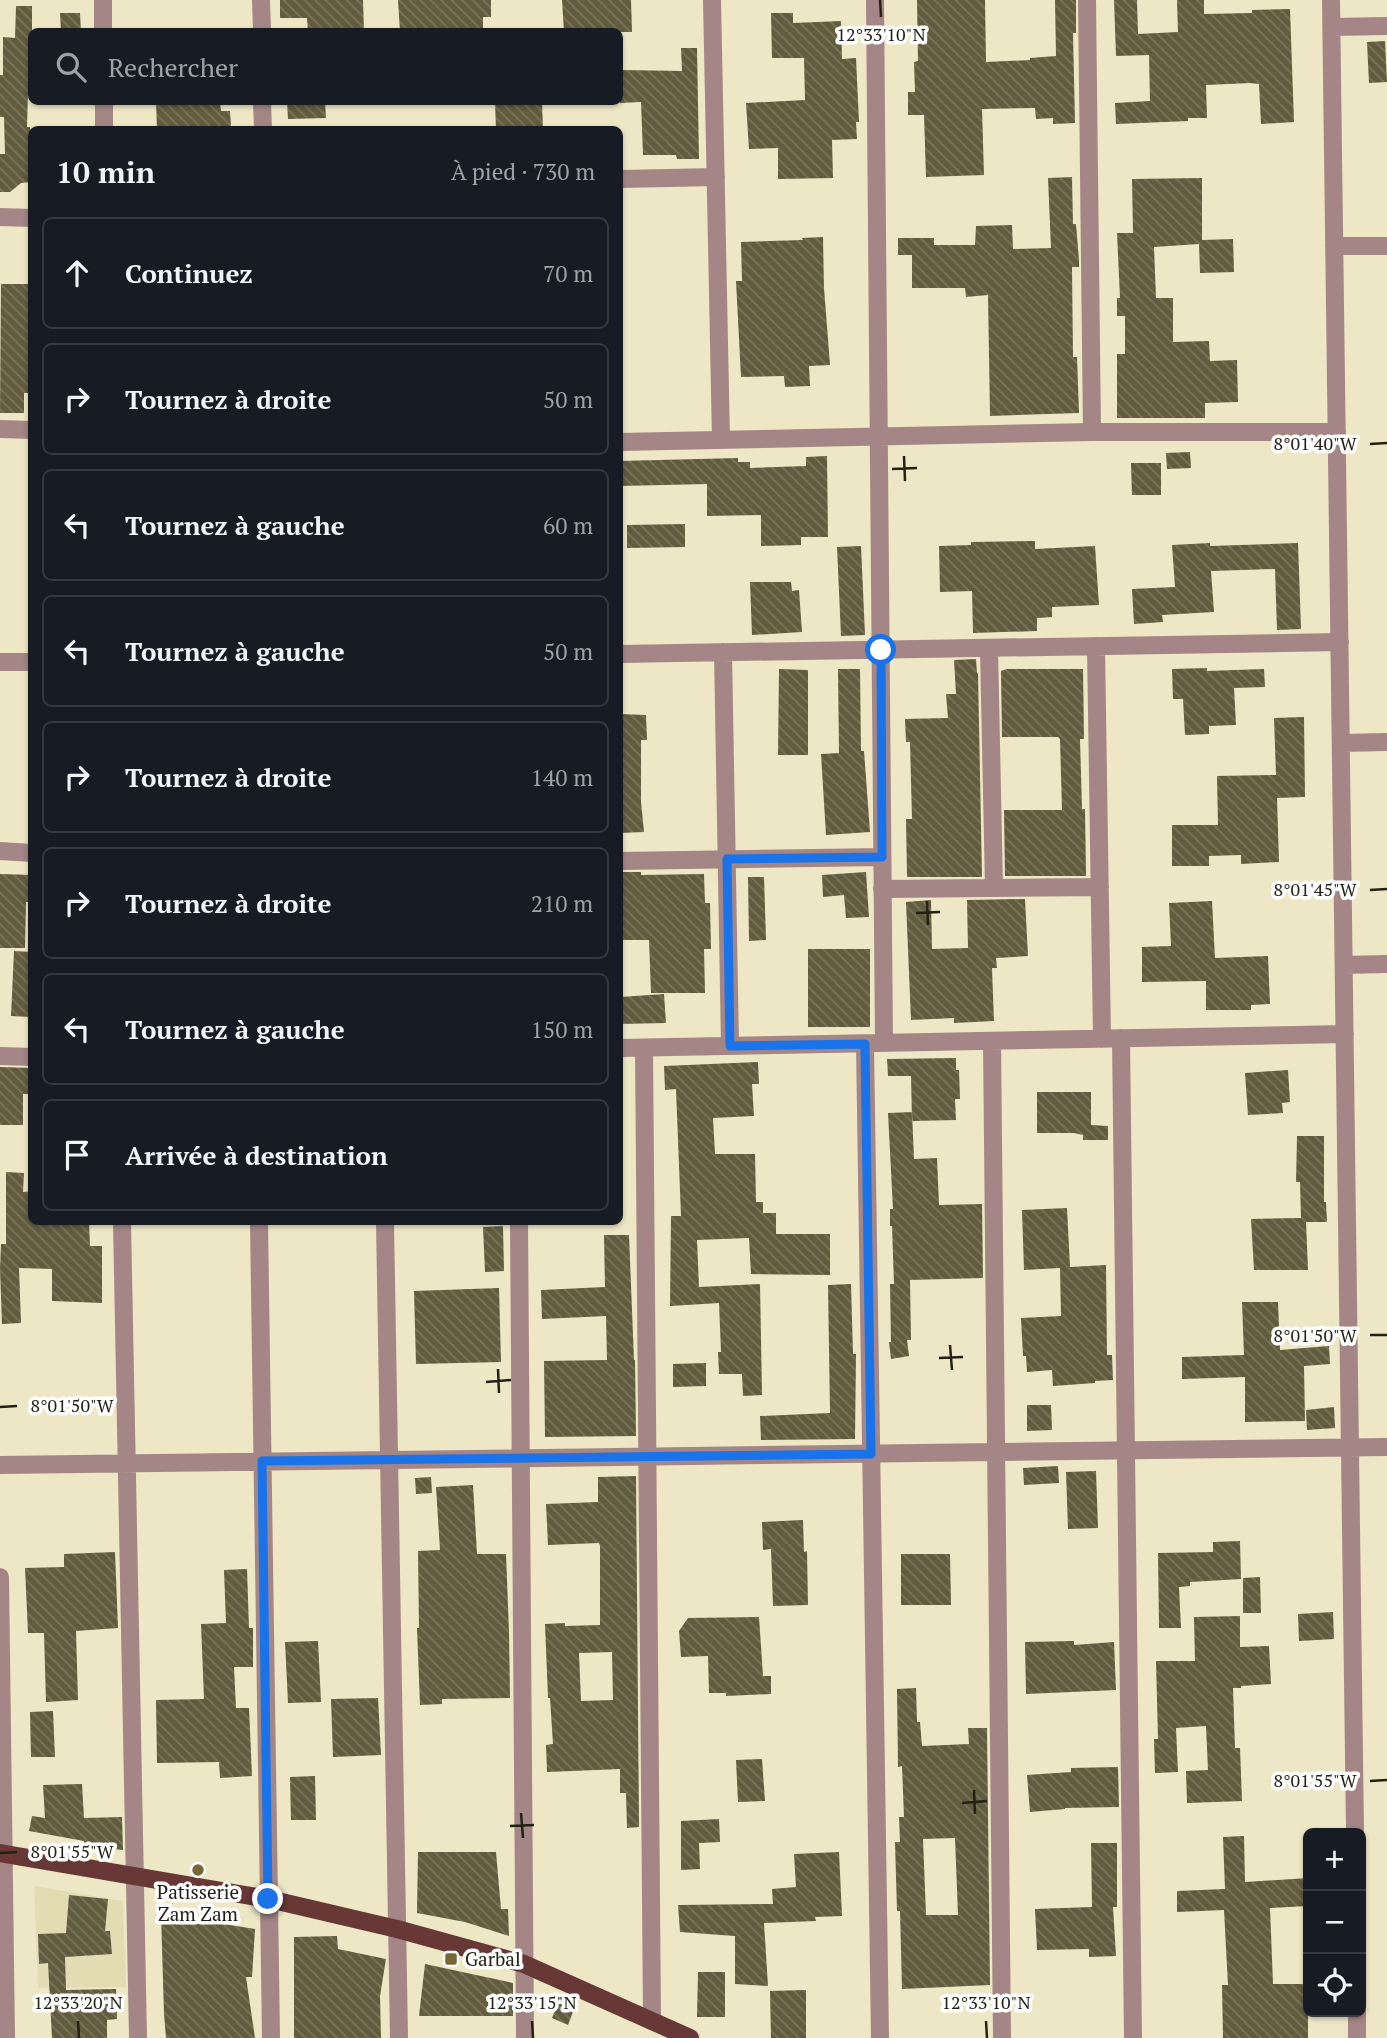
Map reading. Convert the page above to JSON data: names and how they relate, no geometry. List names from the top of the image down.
{
  "places": {
    "other": ["Patisserie Zam Zam"],
    "transit": ["Garbal"]
  },
  "page": {
    "search": "Rechercher",
    "heading": ["10 min", "À pied · 730 m"],
    "list": [
      ["Continuez", "70 m"],
      ["Tournez à droite", "50 m"],
      ["Tournez à gauche", "60 m"],
      ["Tournez à gauche", "50 m"],
      ["Tournez à droite", "140 m"],
      ["Tournez à droite", "210 m"],
      ["Tournez à gauche", "150 m"],
      "Arrivée à destination"
    ],
    "map_buttons": ["+", "−"]
  },
  "coordinates": [
    "12°33'10\"N",
    "8°01'40\"W",
    "8°01'45\"W",
    "8°01'50\"W",
    "8°01'55\"W",
    "12°33'20\"N",
    "12°33'15\"N"
  ]
}
